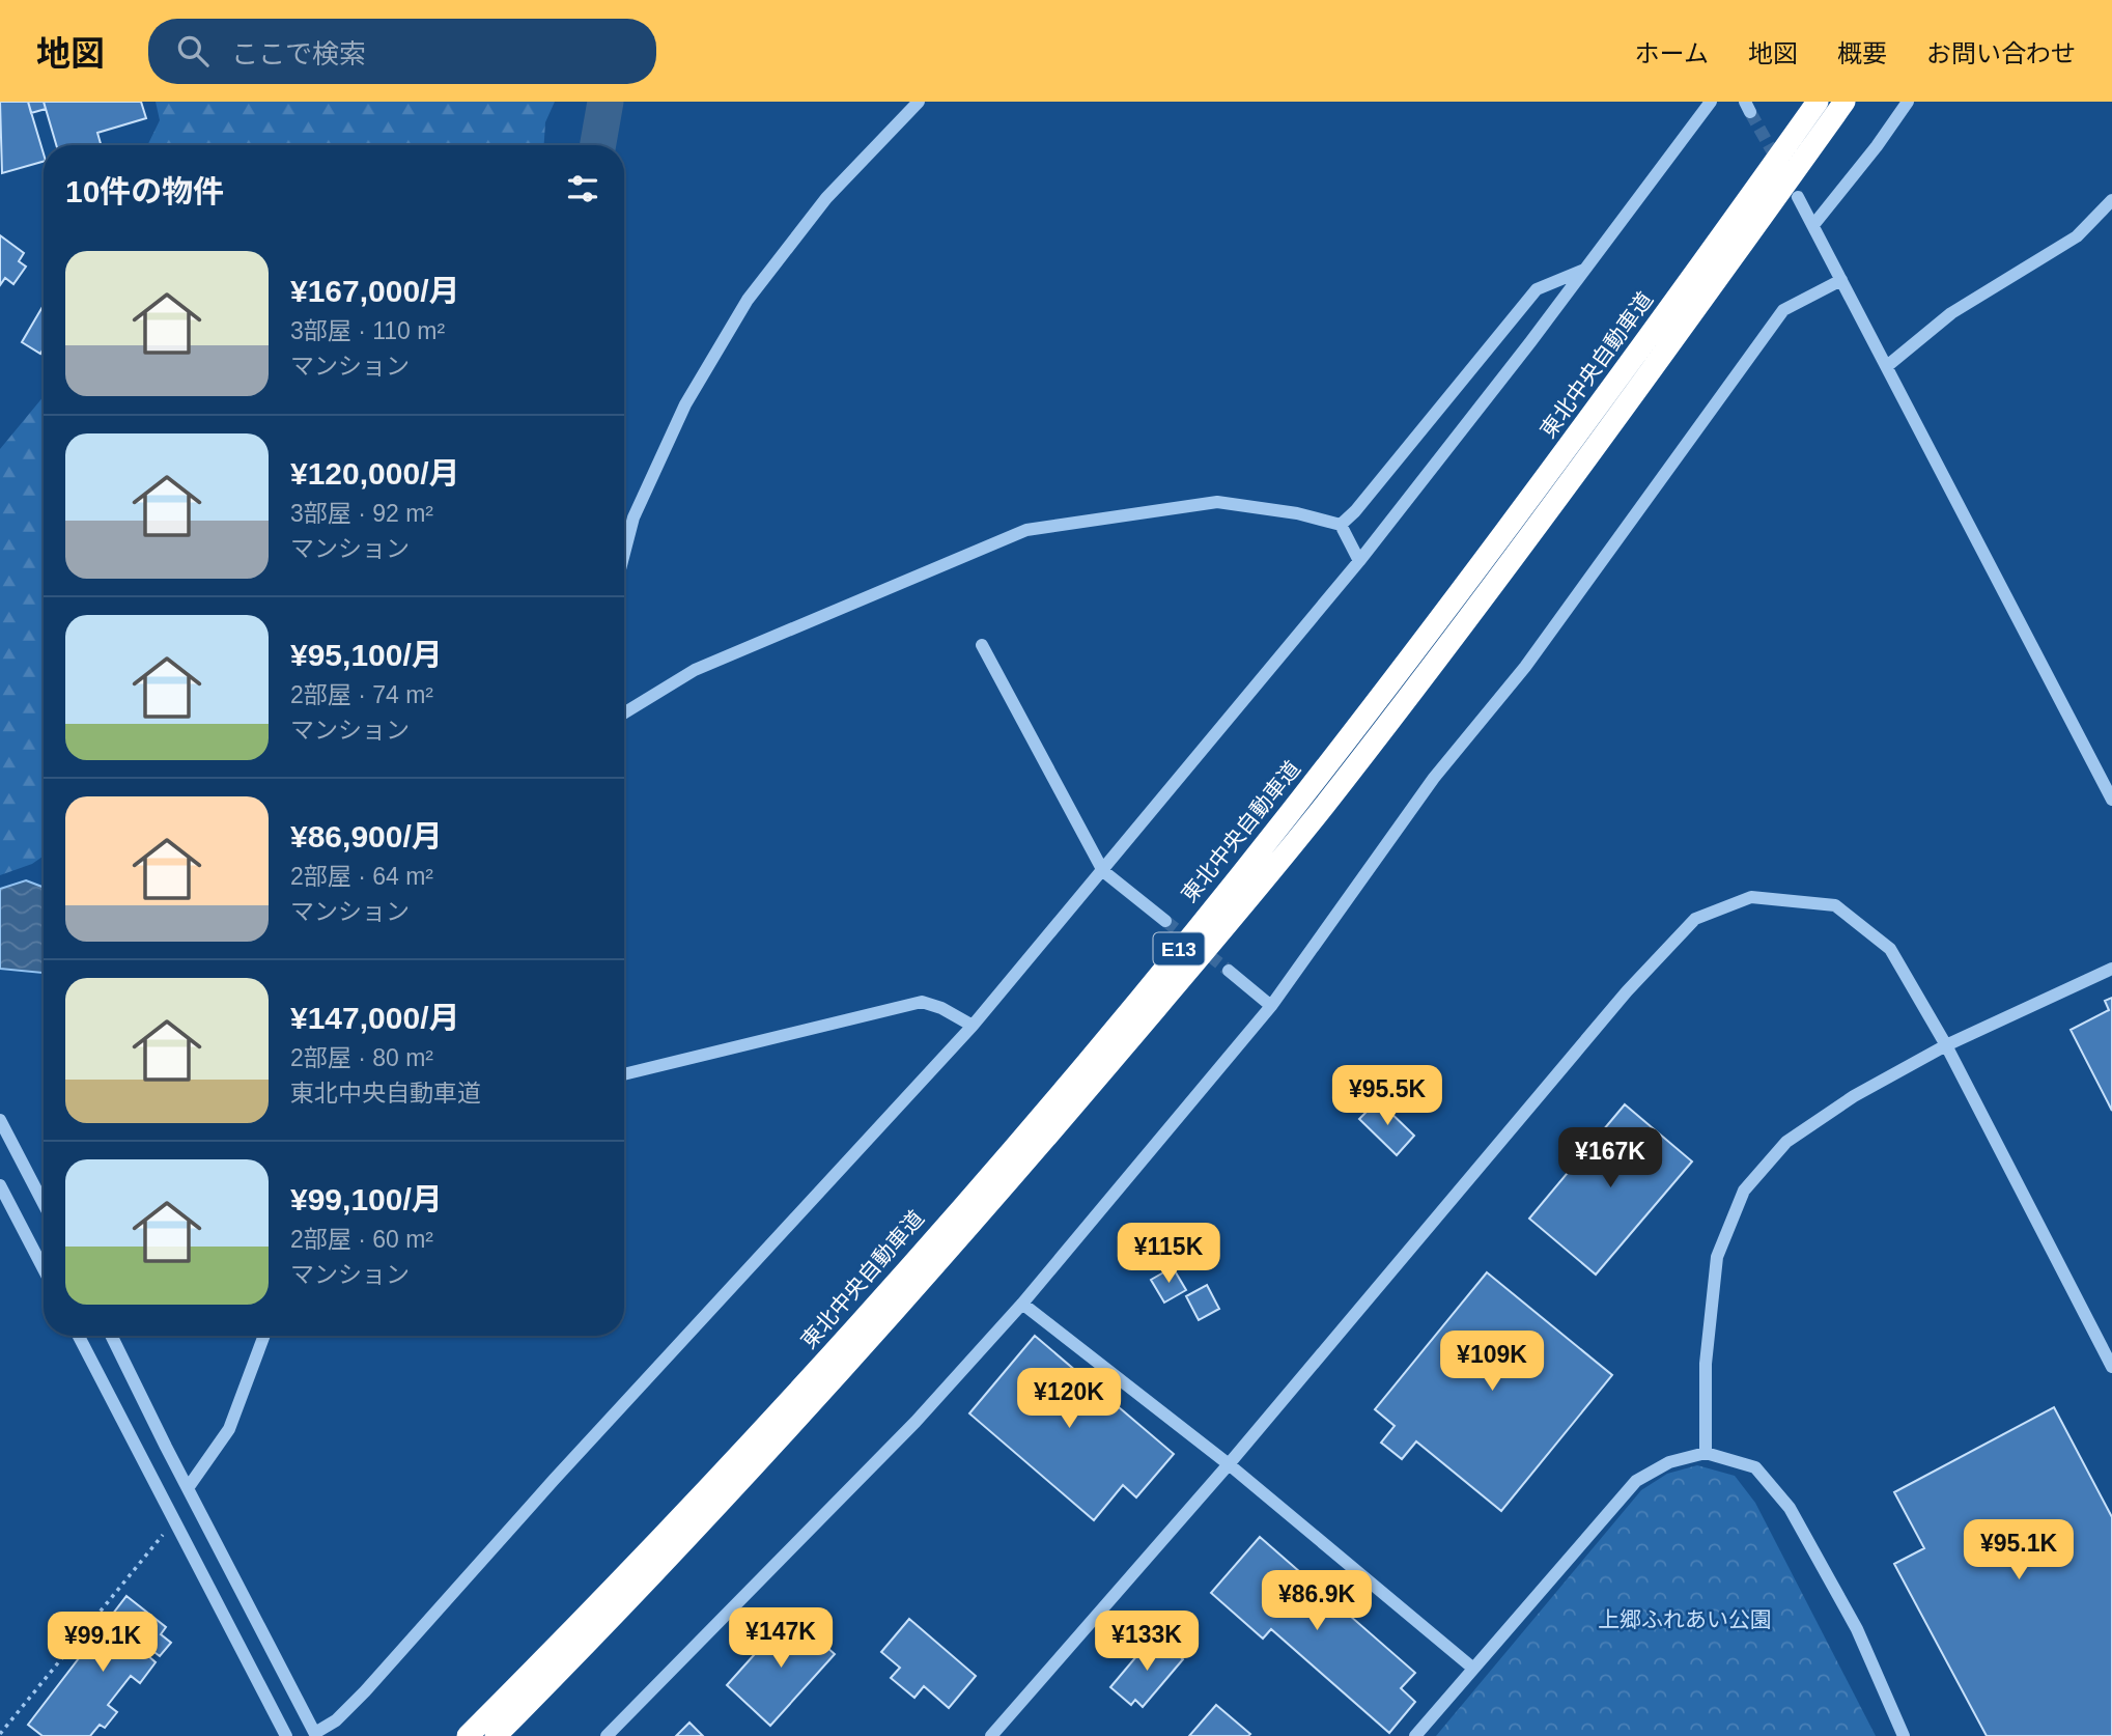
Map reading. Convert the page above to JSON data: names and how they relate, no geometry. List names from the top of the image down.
{
  "streets": {
    "highway": ["東北中央自動車道", "E13"]
  },
  "parks": ["上郷ふれあい公園"],
  "page": {
    "header": "地図",
    "search": "ここで検索",
    "nav": [
      "ホーム",
      "地図",
      "概要",
      "お問い合わせ"
    ],
    "heading": "10件の物件",
    "list": [
      {
        "name": "¥167,000/月",
        "note": "3部屋 · 110 m² · マンション"
      },
      {
        "name": "¥120,000/月",
        "note": "3部屋 · 92 m² · マンション"
      },
      {
        "name": "¥95,100/月",
        "note": "2部屋 · 74 m² · マンション"
      },
      {
        "name": "¥86,900/月",
        "note": "2部屋 · 64 m² · マンション"
      },
      {
        "name": "¥147,000/月",
        "note": "2部屋 · 80 m² · 東北中央自動車道"
      },
      {
        "name": "¥99,100/月",
        "note": "2部屋 · 60 m² · マンション"
      }
    ],
    "price": [
      "¥95.5K",
      "¥167K",
      "¥115K",
      "¥109K",
      "¥120K",
      "¥95.1K",
      "¥86.9K",
      "¥147K",
      "¥133K",
      "¥99.1K"
    ]
  }
}
